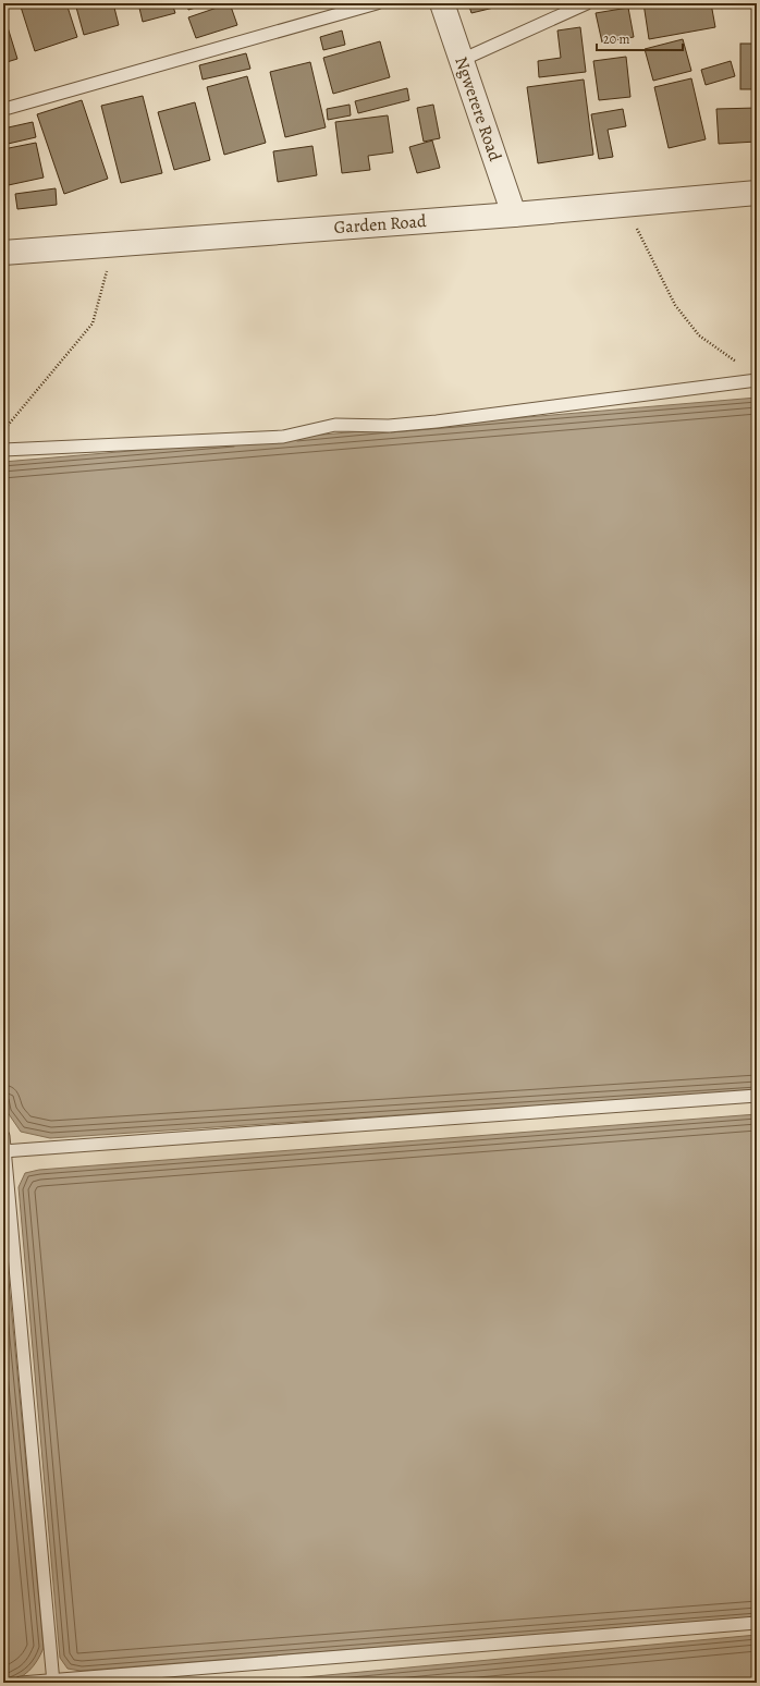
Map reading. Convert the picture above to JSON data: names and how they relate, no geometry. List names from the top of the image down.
{
  "streets": {
    "street": ["Ngwerere Road", "Garden Road"]
  },
  "crossings": [
    ["Ngwerere Road", "Garden Road"]
  ],
  "scale_bar": "20 m"
}
